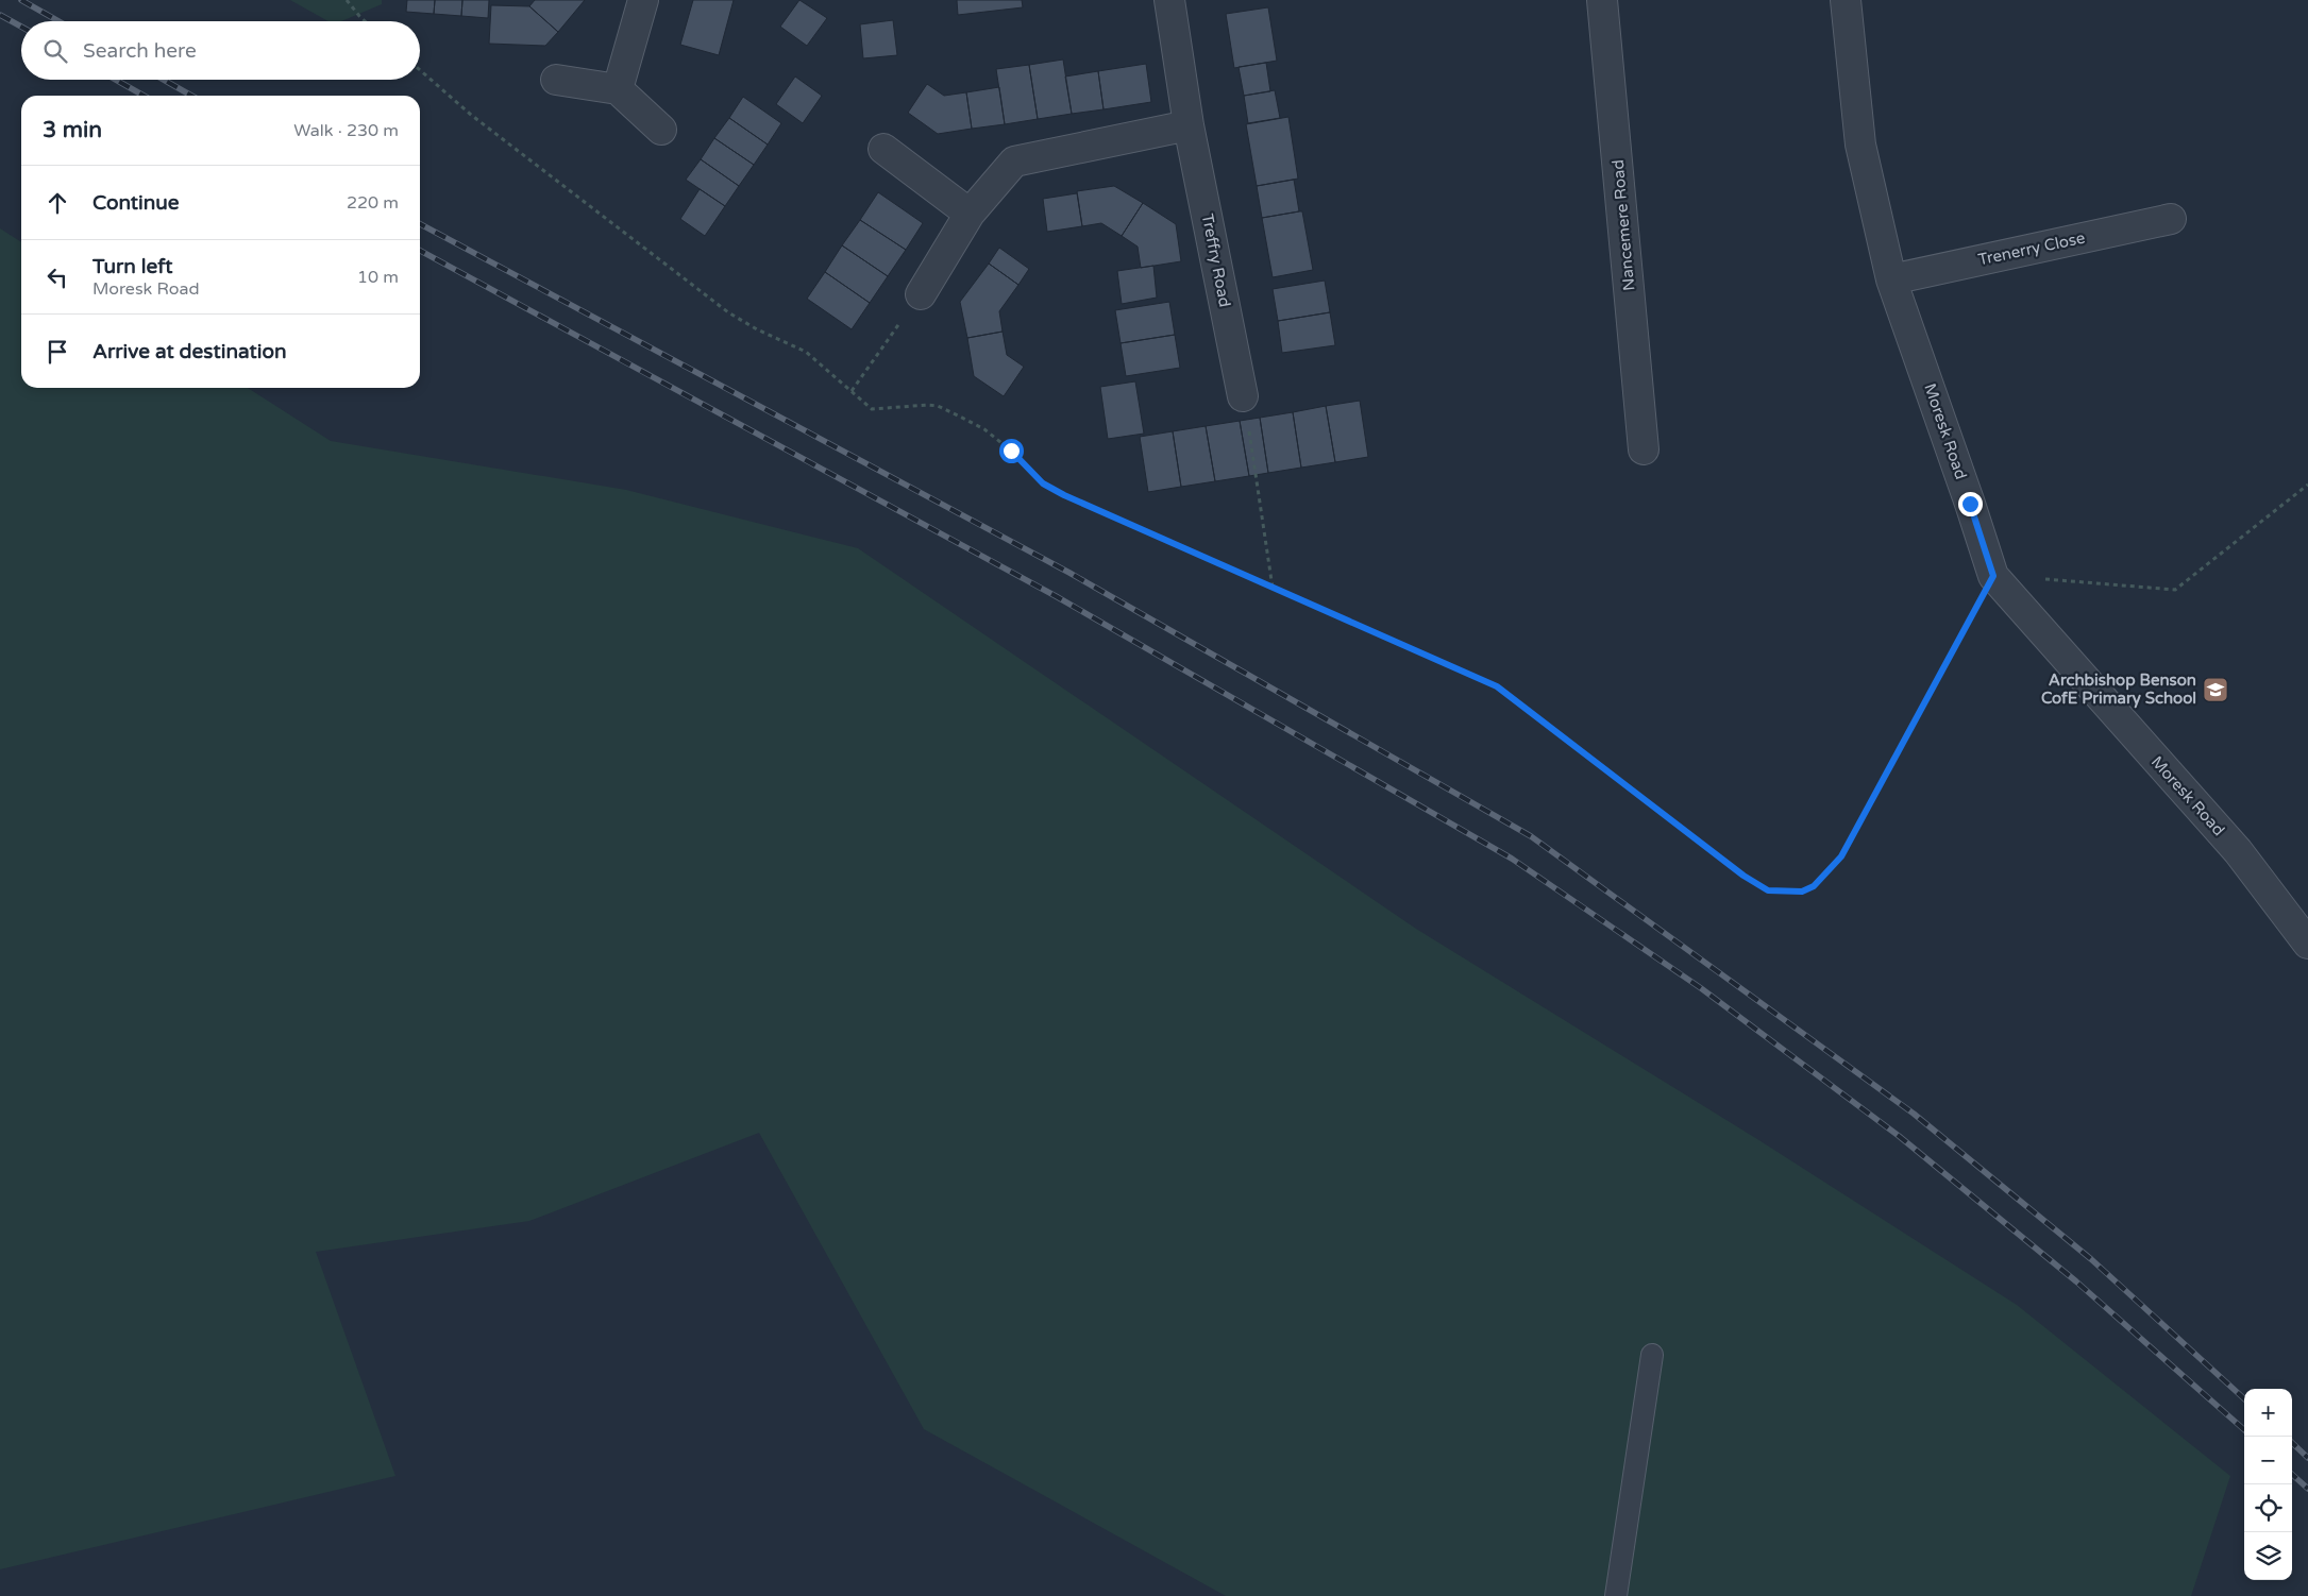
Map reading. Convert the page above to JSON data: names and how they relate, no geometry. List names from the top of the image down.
{
  "streets": {
    "street": [
      "Nancemere Road",
      "Trenerry Close",
      "Treffry Road",
      "Moresk Road"
    ]
  },
  "crossings": [
    ["Trenerry Close", "Moresk Road"]
  ],
  "places": {
    "school or university": ["Archbishop Benson CofE Primary School"]
  },
  "page": {
    "search": "Search here",
    "heading": ["3 min", "Walk · 230 m"],
    "list": [
      ["Continue", "220 m"],
      ["Turn left", "Moresk Road", "10 m"],
      "Arrive at destination"
    ],
    "map_buttons": ["+", "−"]
  }
}
